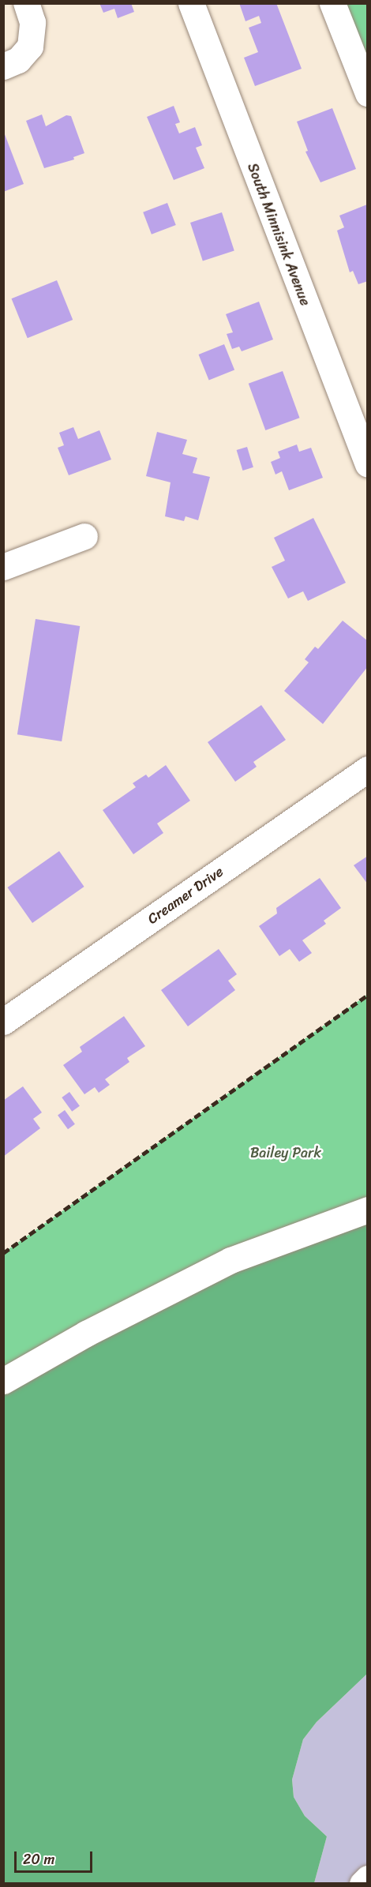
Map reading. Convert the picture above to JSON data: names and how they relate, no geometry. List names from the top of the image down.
{
  "streets": {
    "street": ["South Minnisink Avenue", "Creamer Drive"]
  },
  "parks": ["Bailey Park"],
  "scale_bar": "20 m"
}
